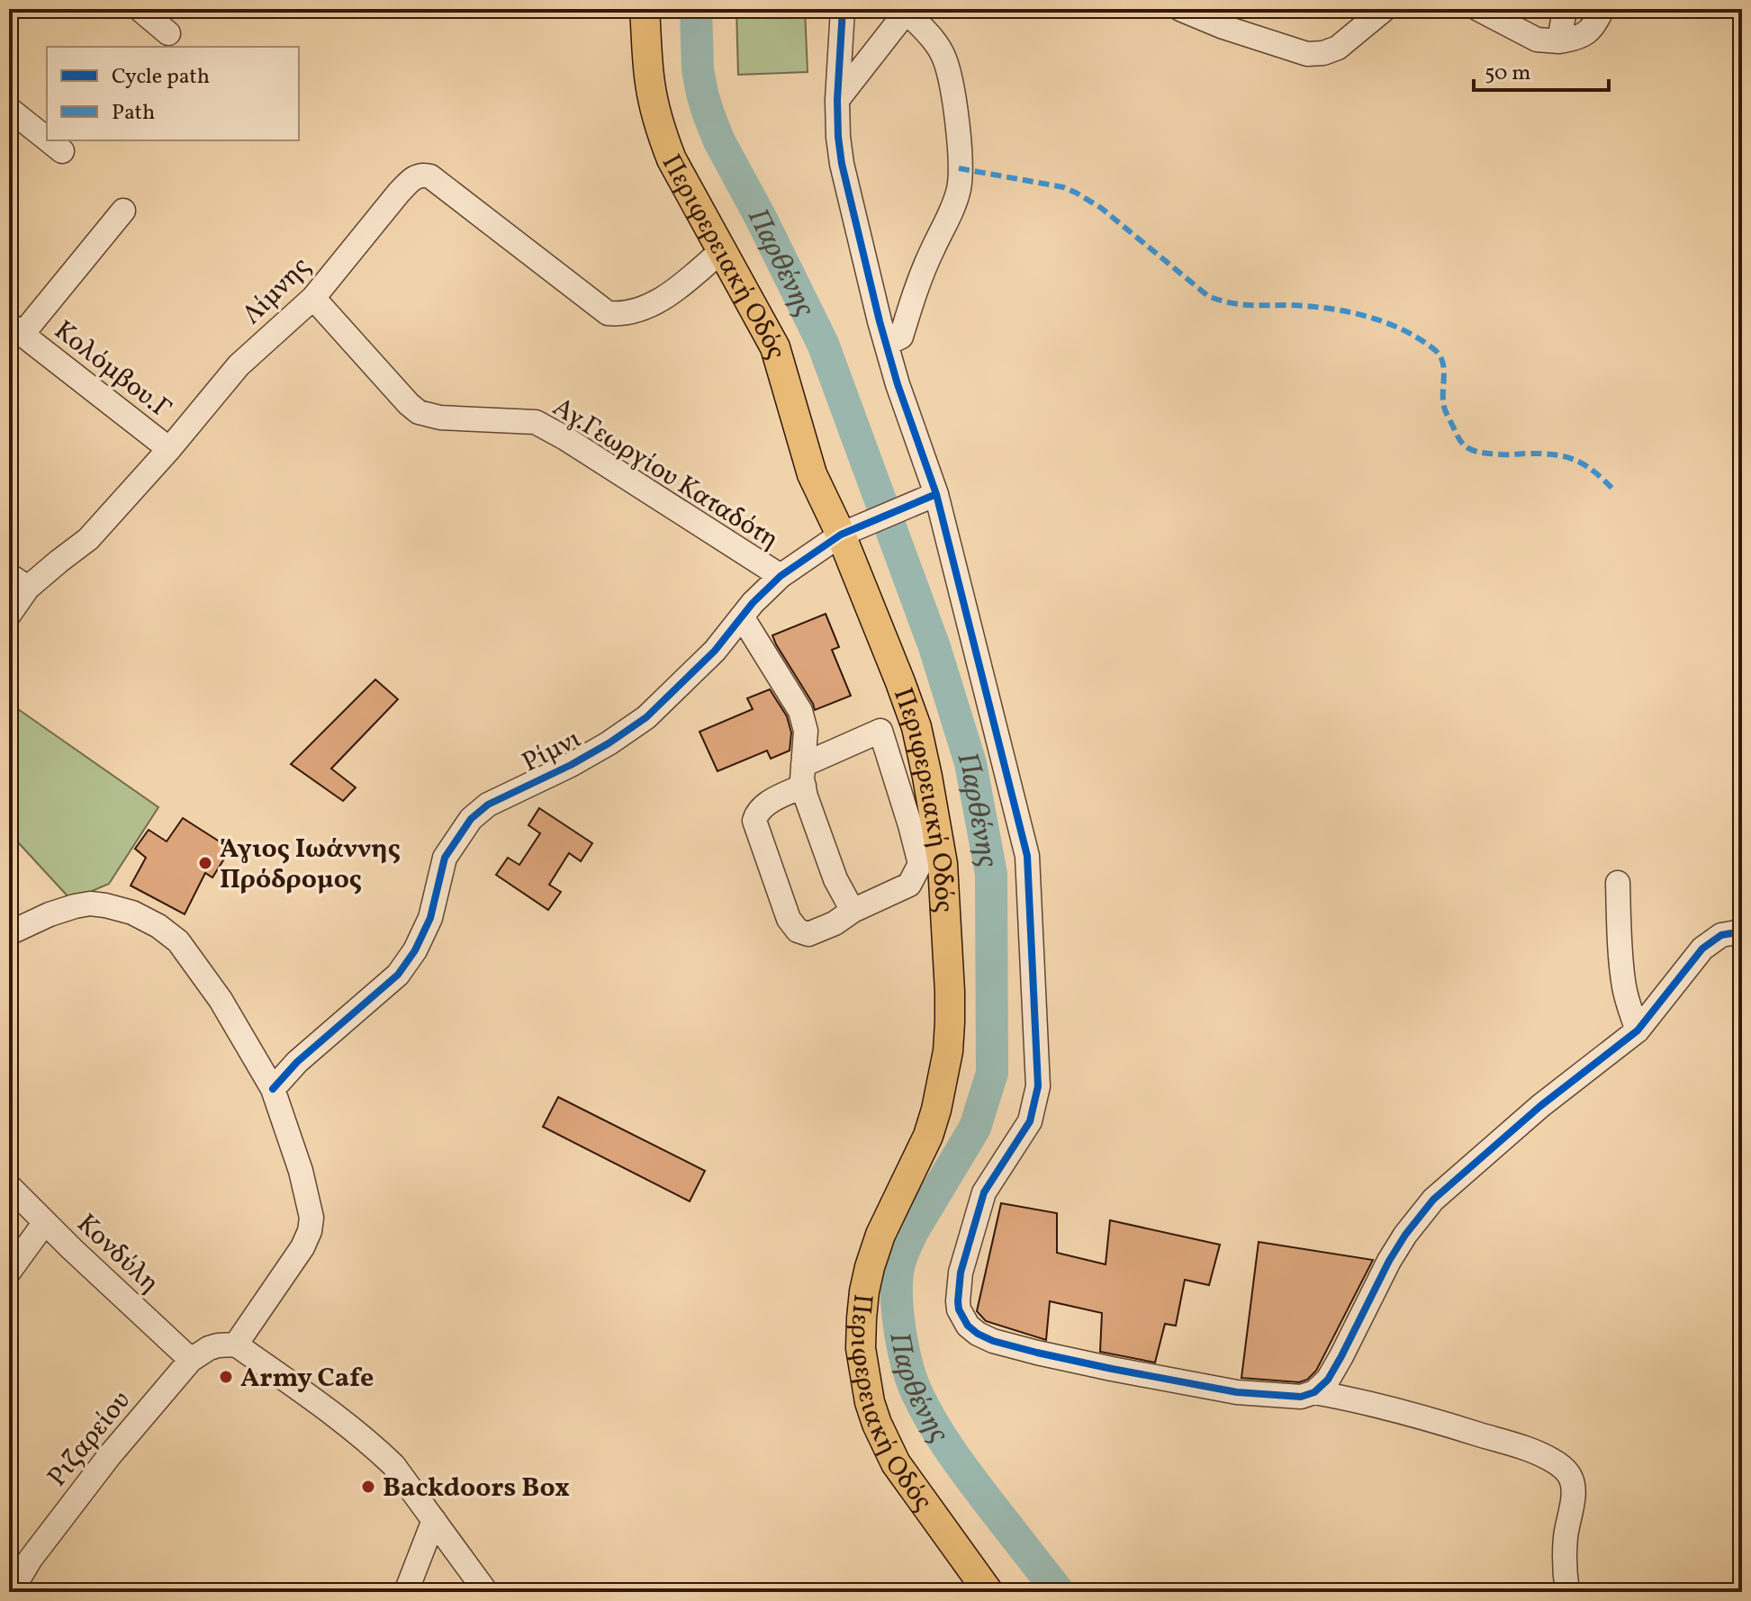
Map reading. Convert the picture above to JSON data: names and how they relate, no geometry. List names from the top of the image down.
{
  "streets": {
    "main road": ["Περιφερειακή Οδός"],
    "street": [
      "Λίμνης",
      "Κολόμβου.Γ",
      "Αγ.Γεωργίου Καταδότη",
      "Ρίμνι",
      "Κονδύλη",
      "Ριζαρείου"
    ]
  },
  "crossings": [
    ["Περιφερειακή Οδός", "Λίμνης"],
    ["Περιφερειακή Οδός", "Ρίμνι"],
    ["Λίμνης", "Κολόμβου.Γ"],
    ["Λίμνης", "Αγ.Γεωργίου Καταδότη"],
    ["Αγ.Γεωργίου Καταδότη", "Ρίμνι"],
    ["Κονδύλη", "Ριζαρείου"]
  ],
  "water": ["Παρθένης"],
  "places": ["Άγιος Ιωάννης Πρόδρομος", "Army Cafe", "Backdoors Box"],
  "legend": ["Cycle path", "Path"],
  "scale_bar": "50 m"
}
